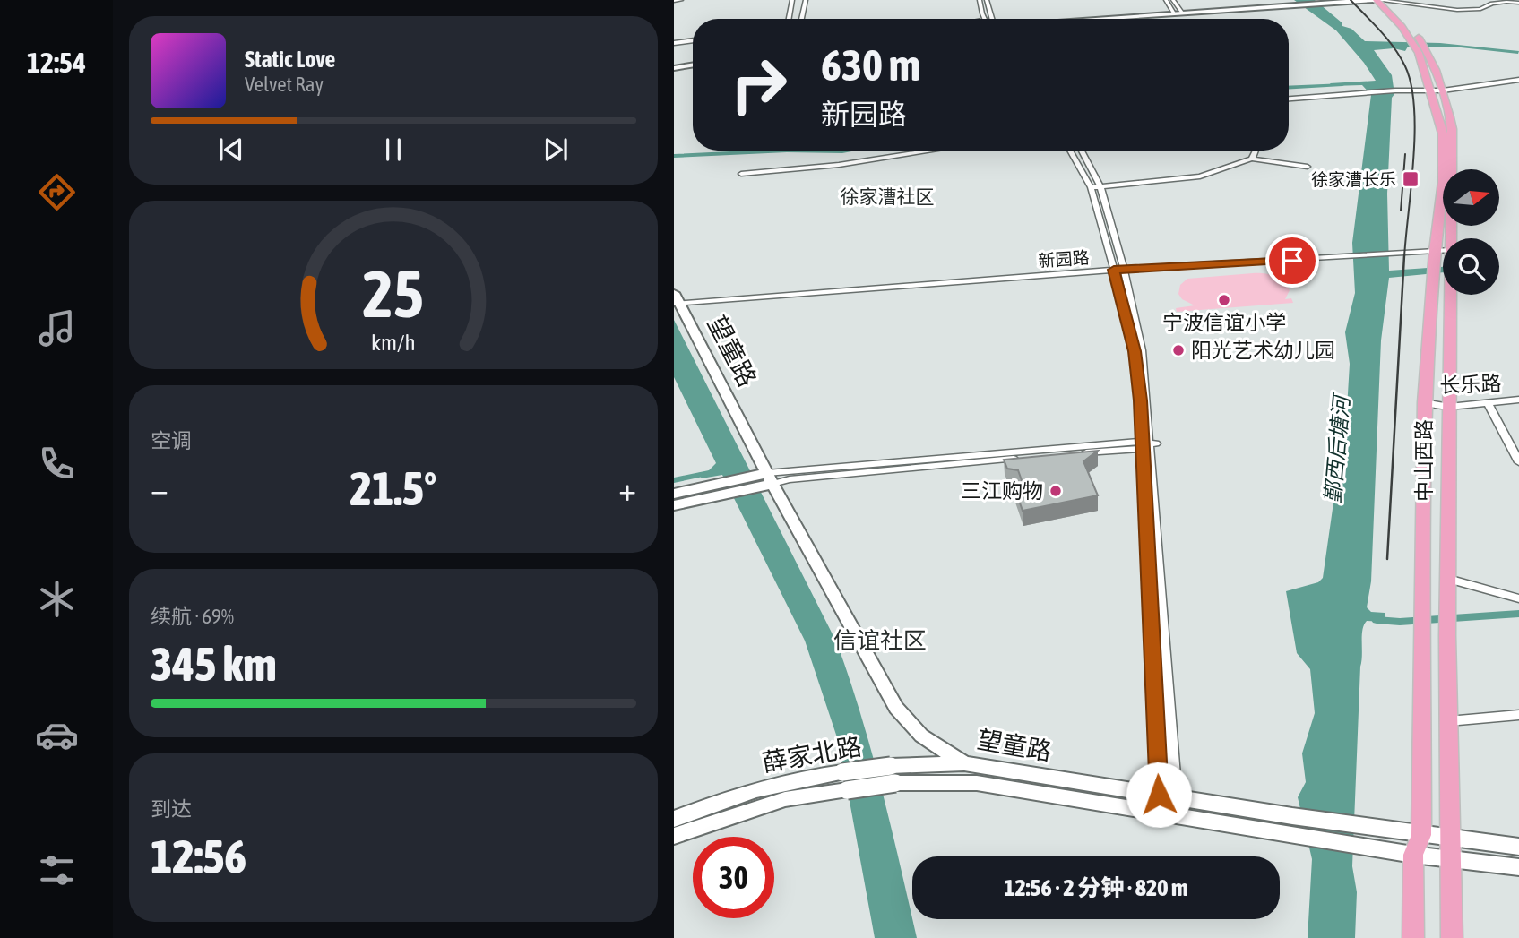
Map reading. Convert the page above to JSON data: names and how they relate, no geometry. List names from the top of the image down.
{
  "streets": {
    "main road": ["望童路", "中山西路", "薛家北路"],
    "street": ["新园路", "长乐路"]
  },
  "crossings": [
    ["新园路", "望童路"],
    ["新园路", "中山西路"],
    ["望童路", "中山西路"],
    ["望童路", "薛家北路"],
    ["长乐路", "中山西路"]
  ],
  "districts": ["徐家漕社区", "信谊社区"],
  "water": ["鄞西后塘河"],
  "places": {
    "transit": ["徐家漕长乐"],
    "other": ["宁波信谊小学", "阳光艺术幼儿园", "三江购物"]
  },
  "north": "right",
  "page": {
    "tabs": "12:54",
    "turn": ["630 m", "新园路"],
    "song": ["Static Love", "Velvet Ray"],
    "tile": [
      "空调",
      ["续航 · 69%", "345 km"],
      ["到达", "12:56"]
    ],
    "heat": ["−", "21.5°", "+"],
    "limit": "30",
    "trip": "12:56 · 2 分钟 · 820 m",
    "gauge": ["25", "km/h"]
  }
}
